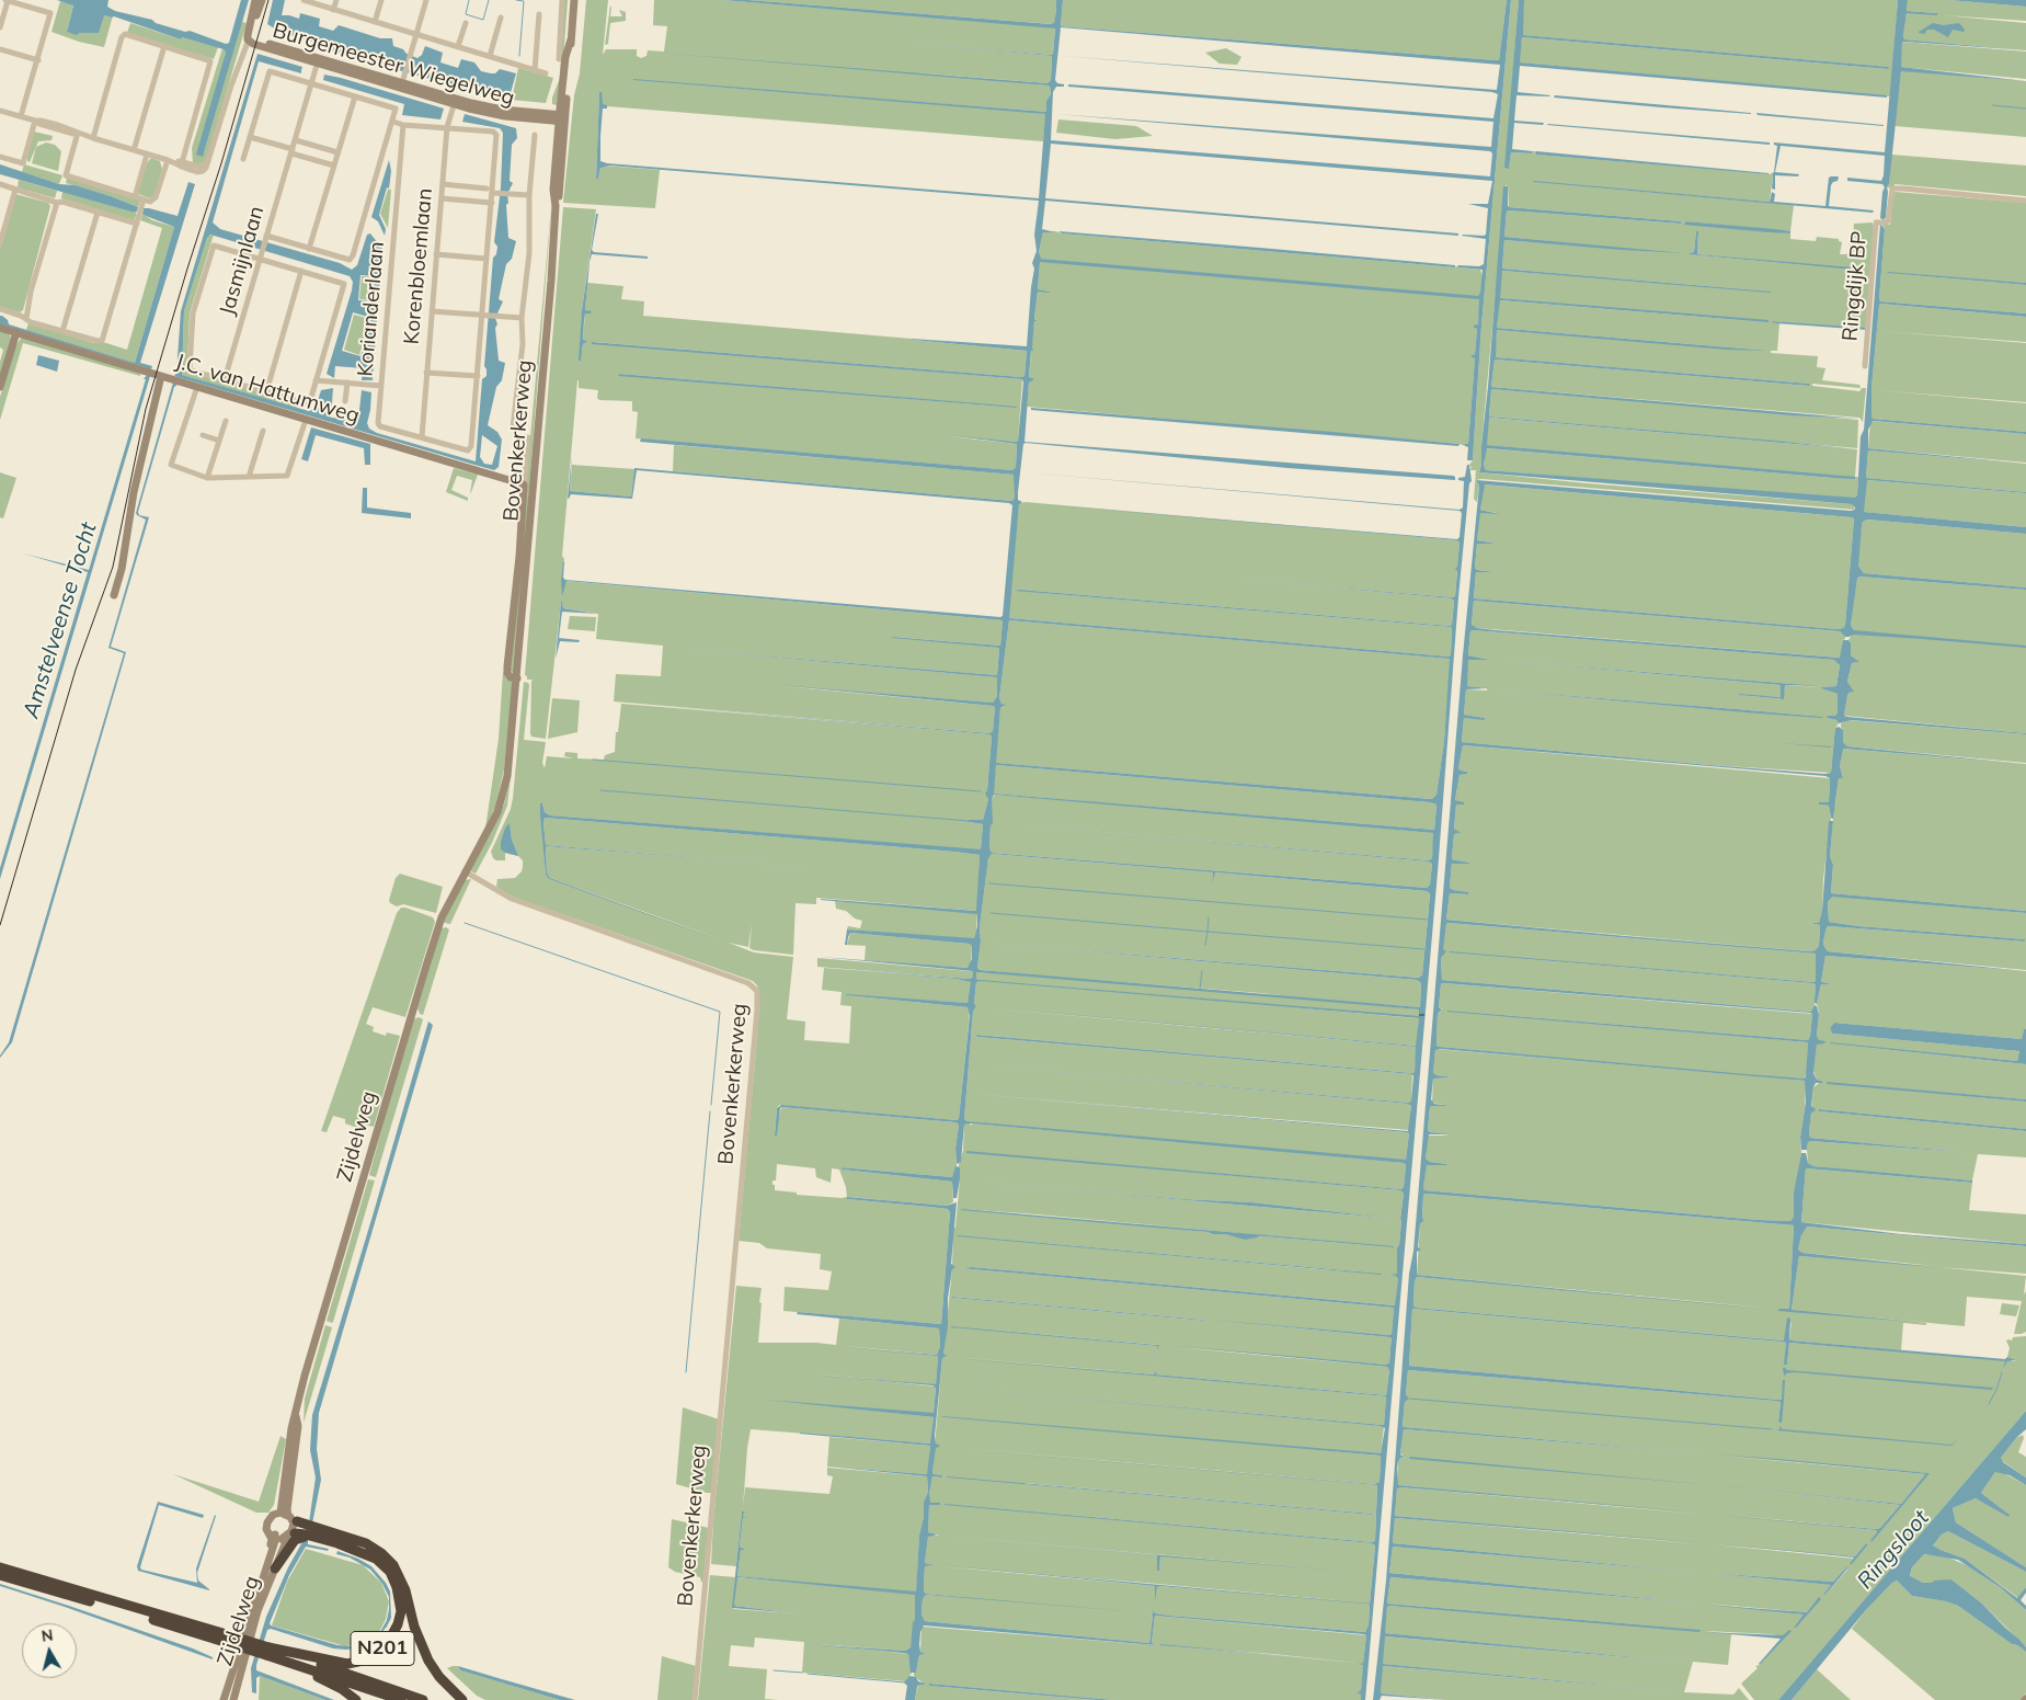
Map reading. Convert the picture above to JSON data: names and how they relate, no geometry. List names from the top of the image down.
{
  "streets": {
    "highway": ["N201"],
    "main road": [
      "Burgemeester Wiegelweg",
      "J.C. van Hattumweg",
      "Bovenkerkerweg",
      "Zijdelweg"
    ],
    "street": [
      "Jasmijnlaan",
      "Korenbloemlaan",
      "Ringdijk BP",
      "Korianderlaan"
    ]
  },
  "crossings": [
    ["Burgemeester Wiegelweg", "Jasmijnlaan"],
    ["Burgemeester Wiegelweg", "Korenbloemlaan"],
    ["Burgemeester Wiegelweg", "Bovenkerkerweg"],
    ["Korenbloemlaan", "Korianderlaan"],
    ["J.C. van Hattumweg", "Bovenkerkerweg"],
    ["Bovenkerkerweg", "Zijdelweg"],
    ["Zijdelweg", "N201"]
  ],
  "water": ["Amstelveense Tocht", "Ringsloot"],
  "north": "top"
}
